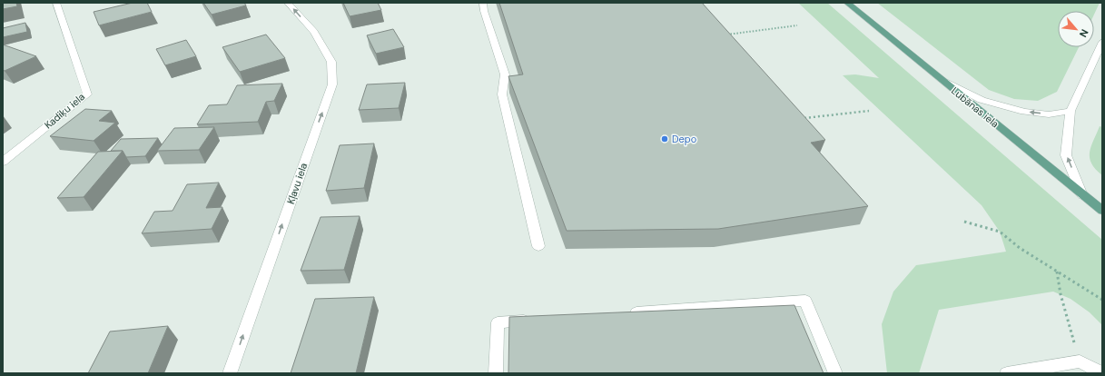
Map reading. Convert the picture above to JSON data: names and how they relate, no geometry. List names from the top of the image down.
{
  "streets": {
    "main road": ["Lubānas iela"],
    "street": ["Kadiķu iela", "Kļavu iela"]
  },
  "one_way": ["Kļavu iela"],
  "places": ["Depo"],
  "north": "bottom right"
}
